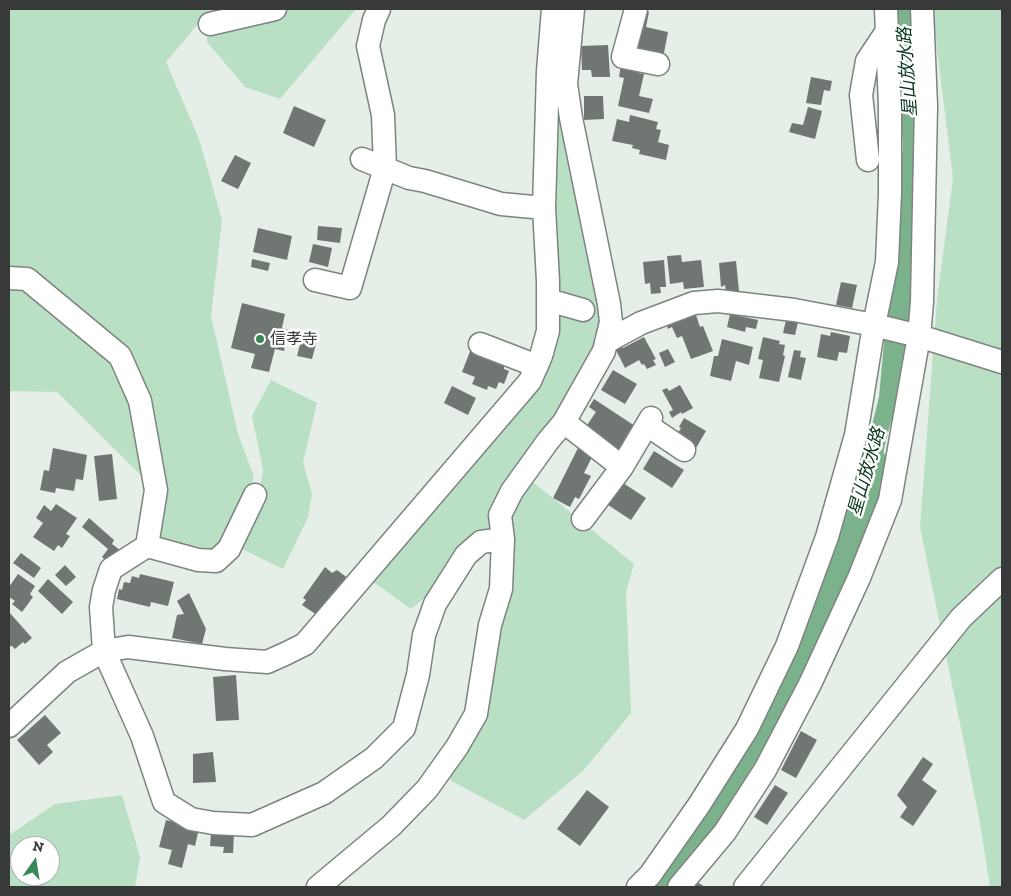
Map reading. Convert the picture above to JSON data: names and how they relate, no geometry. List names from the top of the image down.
{
  "water": ["星山放水路"],
  "places": ["信孝寺"],
  "north": "top"
}
